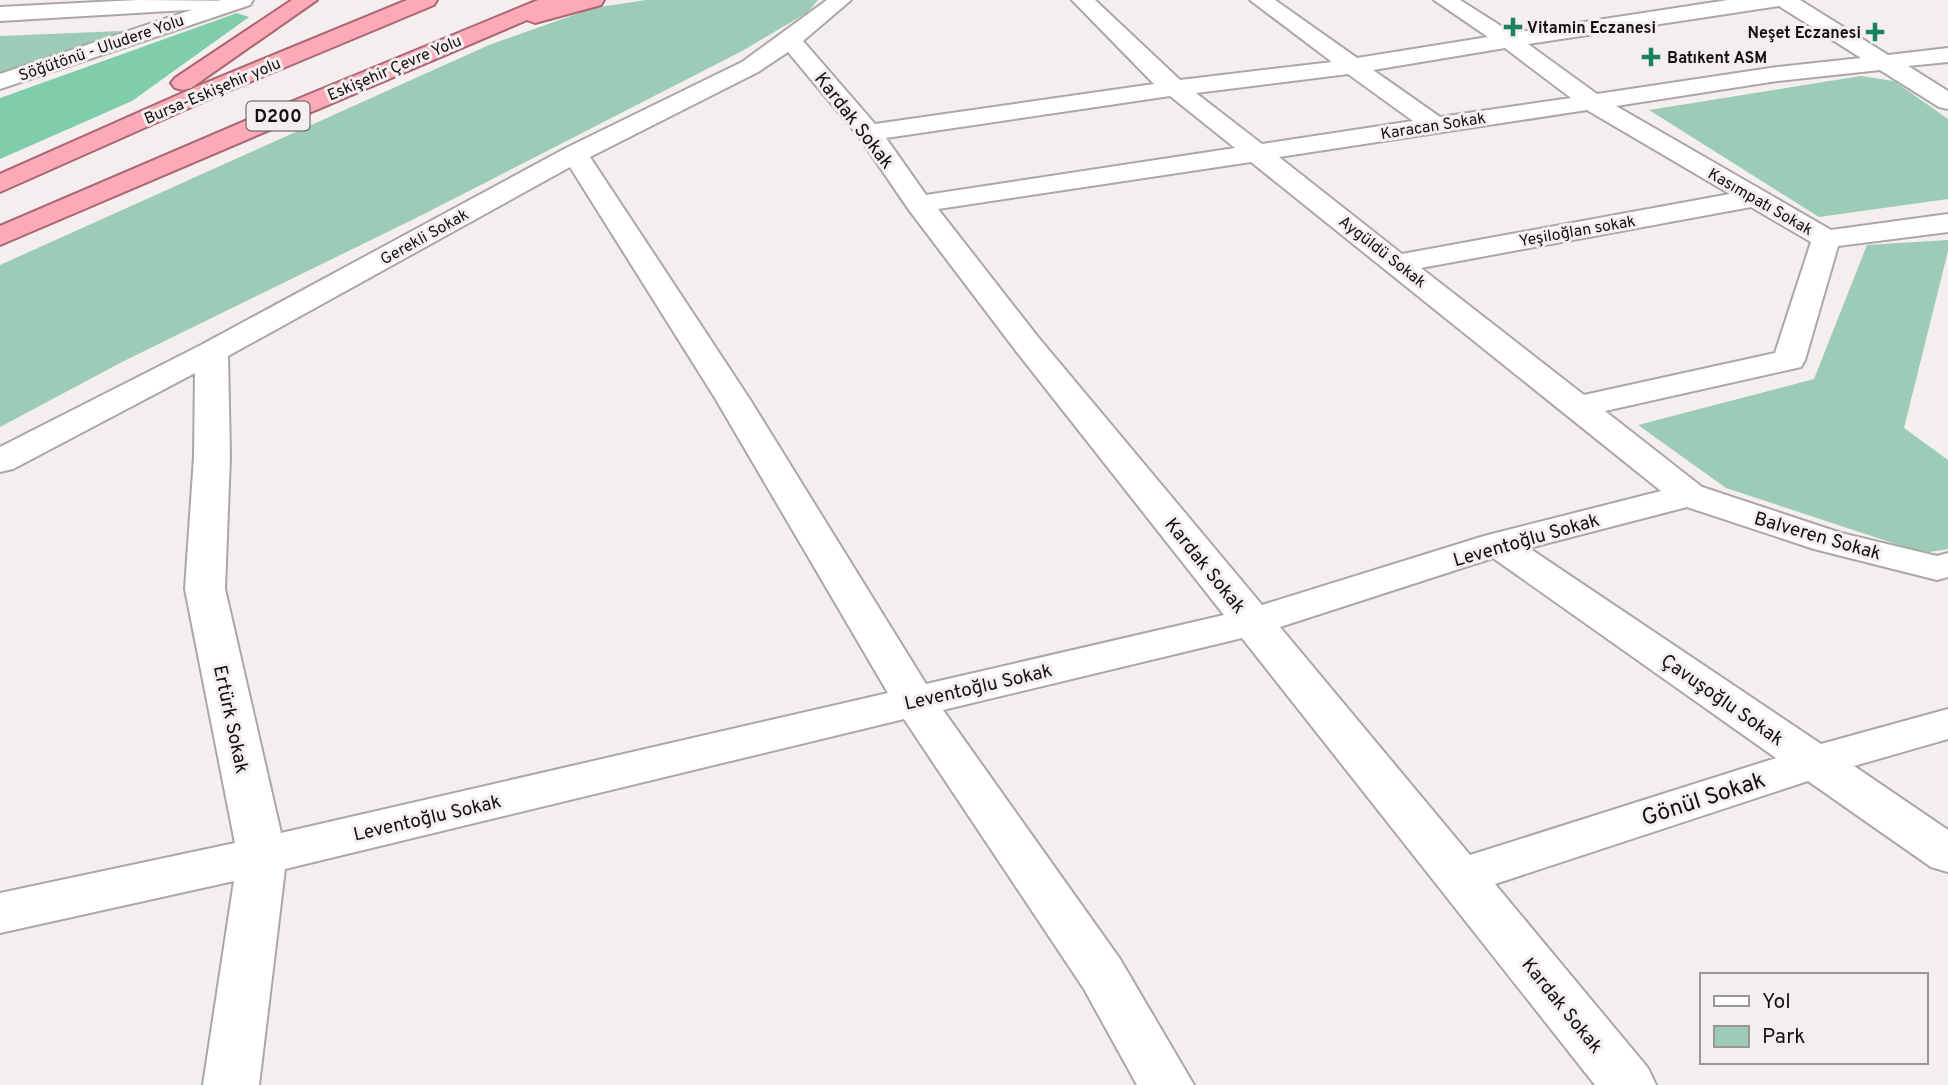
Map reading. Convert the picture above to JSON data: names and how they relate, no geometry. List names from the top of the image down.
{
  "streets": {
    "highway": ["Eskişehir Çevre Yolu", "Bursa-Eskişehir yolu", "D200"],
    "street": [
      "Söğütönü - Uludere Yolu",
      "Kardak Sokak",
      "Karacan Sokak",
      "Kasımpatı Sokak",
      "Yeşiloğlan sokak",
      "Gerekli Sokak",
      "Aygüldü Sokak",
      "Balveren Sokak",
      "Leventoğlu Sokak",
      "Çavuşoğlu Sokak",
      "Ertürk Sokak",
      "Gönül Sokak"
    ]
  },
  "crossings": [
    ["Kardak Sokak", "Karacan Sokak"],
    ["Kardak Sokak", "Gerekli Sokak"],
    ["Kardak Sokak", "Leventoğlu Sokak"],
    ["Kardak Sokak", "Gönül Sokak"],
    ["Karacan Sokak", "Kasımpatı Sokak"],
    ["Karacan Sokak", "Aygüldü Sokak"],
    ["Kasımpatı Sokak", "Yeşiloğlan sokak"],
    ["Kasımpatı Sokak", "Aygüldü Sokak"],
    ["Yeşiloğlan sokak", "Aygüldü Sokak"],
    ["Gerekli Sokak", "Ertürk Sokak"],
    ["Aygüldü Sokak", "Balveren Sokak"],
    ["Aygüldü Sokak", "Leventoğlu Sokak"],
    ["Balveren Sokak", "Leventoğlu Sokak"],
    ["Leventoğlu Sokak", "Çavuşoğlu Sokak"],
    ["Leventoğlu Sokak", "Ertürk Sokak"],
    ["Çavuşoğlu Sokak", "Gönül Sokak"]
  ],
  "places": {
    "health": ["Vitamin Eczanesi", "Neşet Eczanesi", "Batıkent ASM"]
  },
  "legend": ["Yol", "Park"]
}
